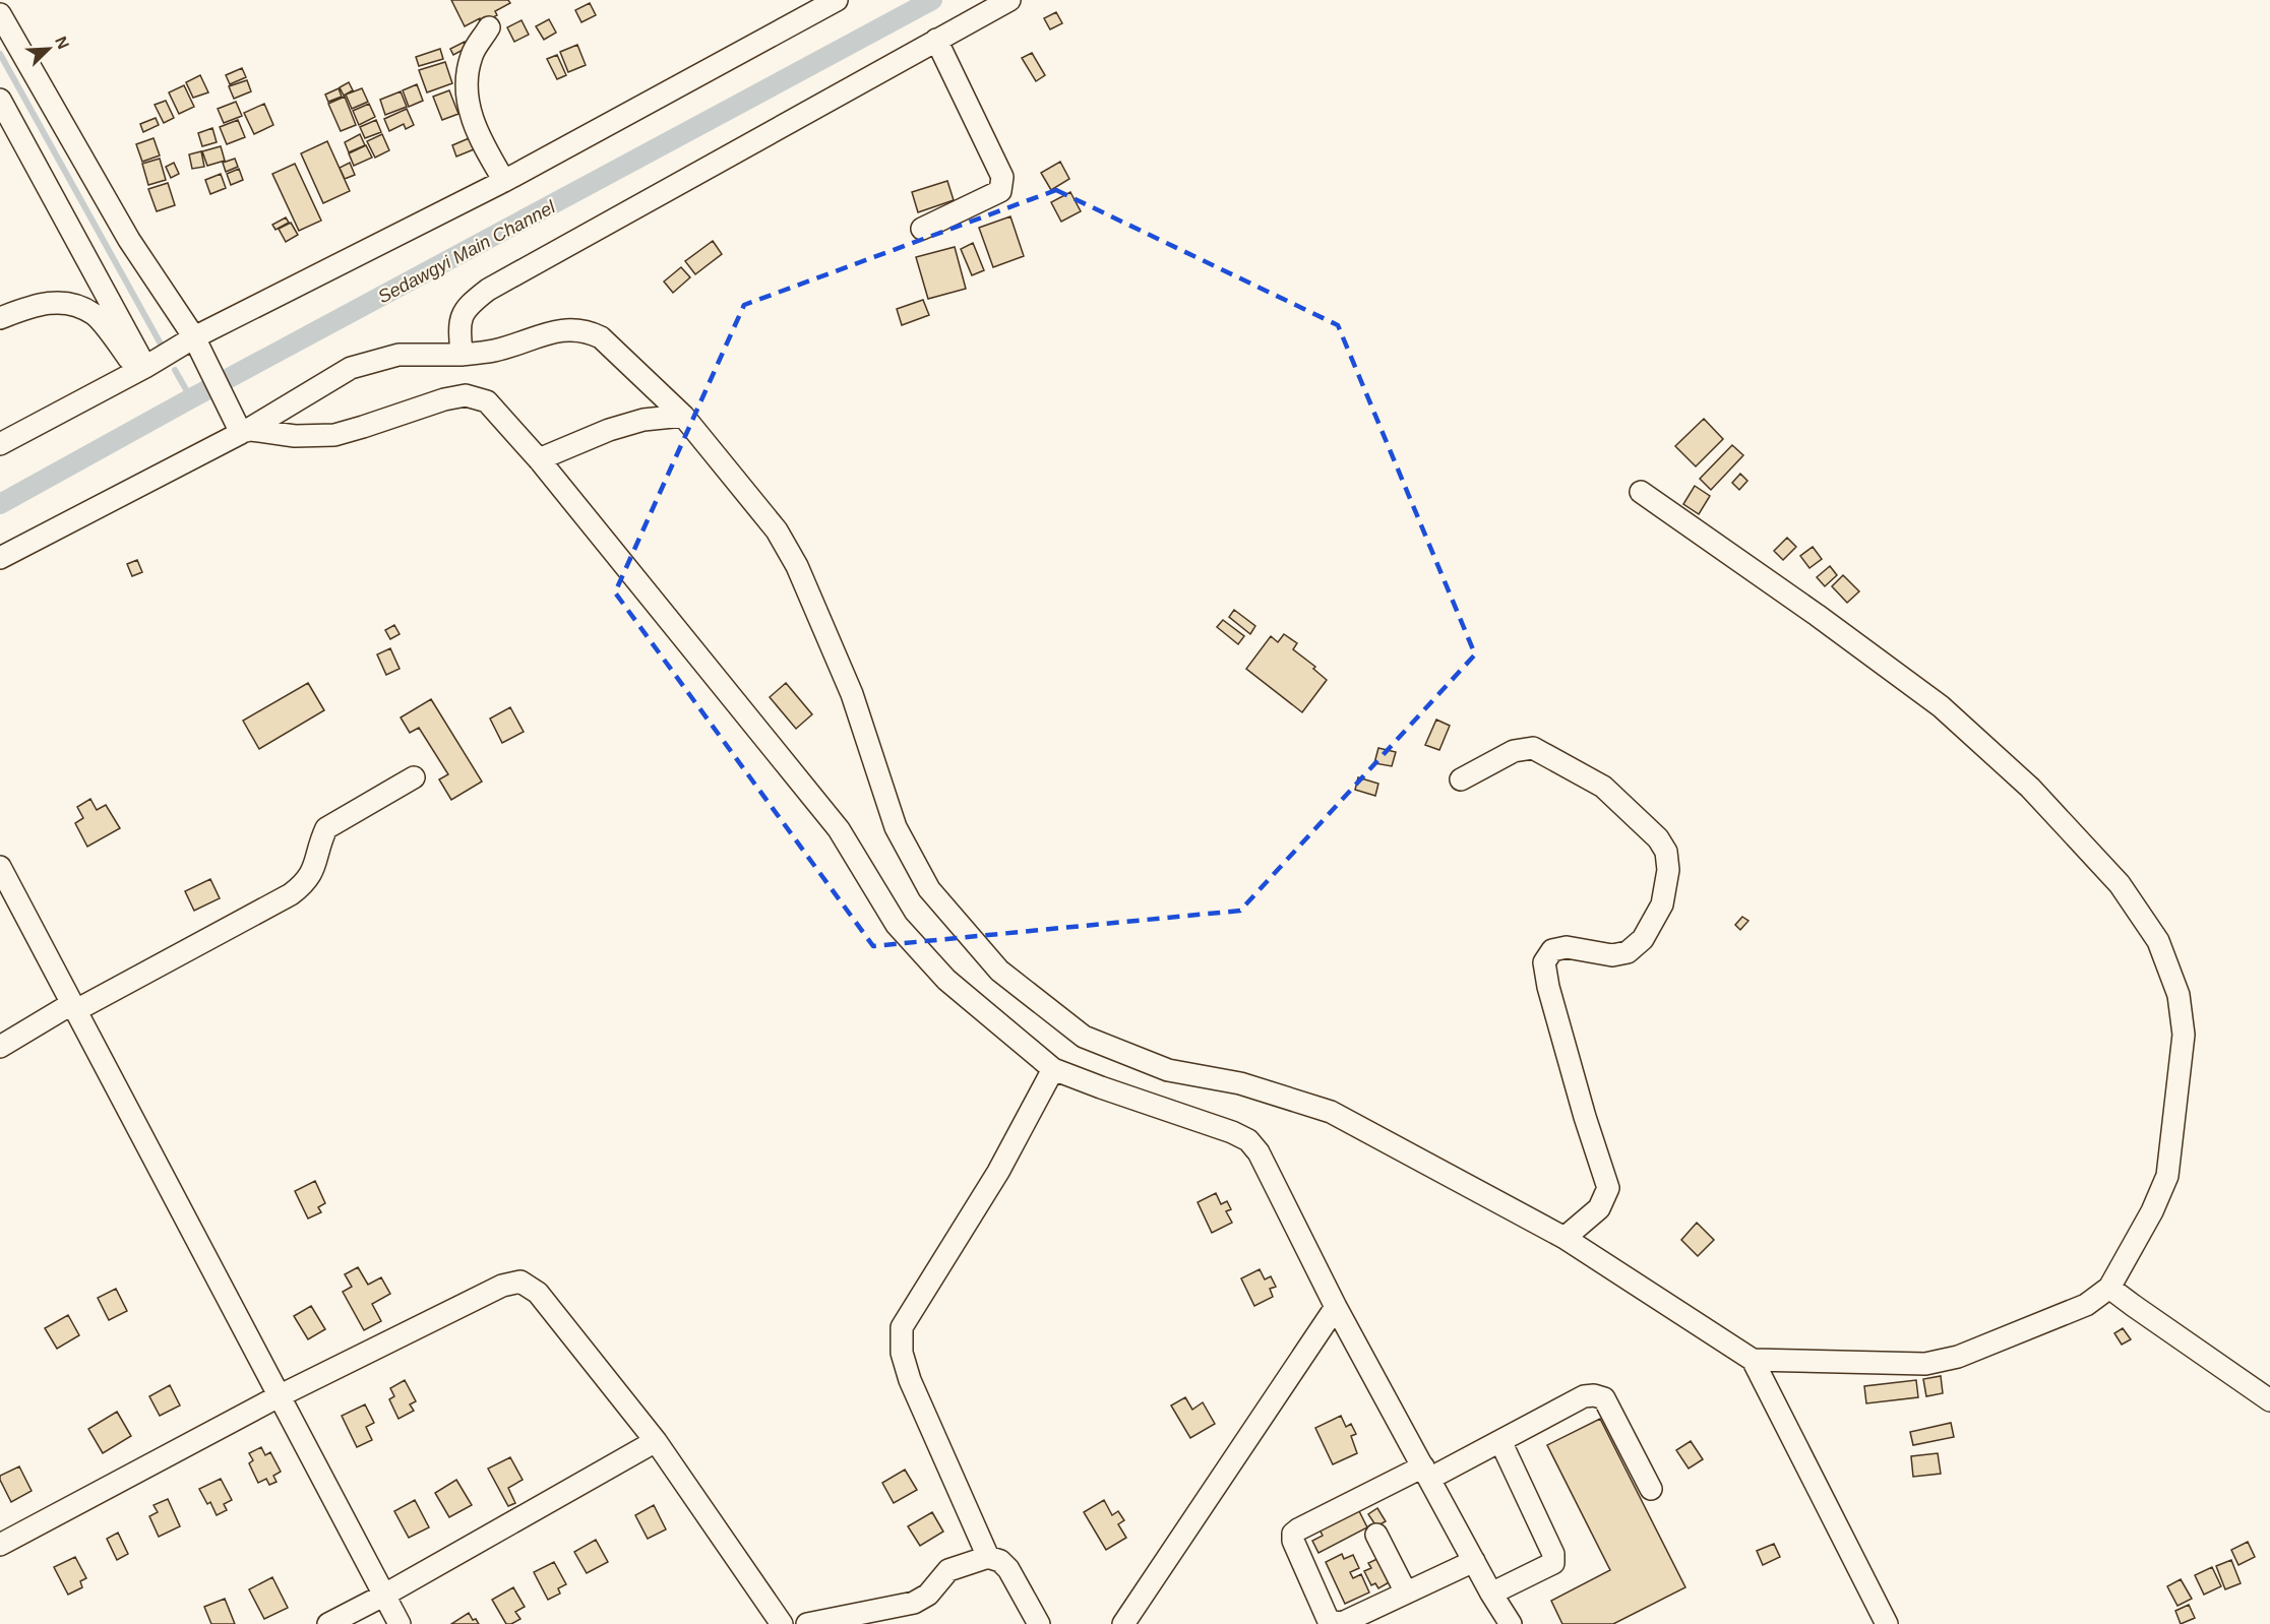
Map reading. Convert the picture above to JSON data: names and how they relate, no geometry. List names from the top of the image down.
{
  "water": ["Sedawgyi Main Channel"],
  "north": "top right"
}
